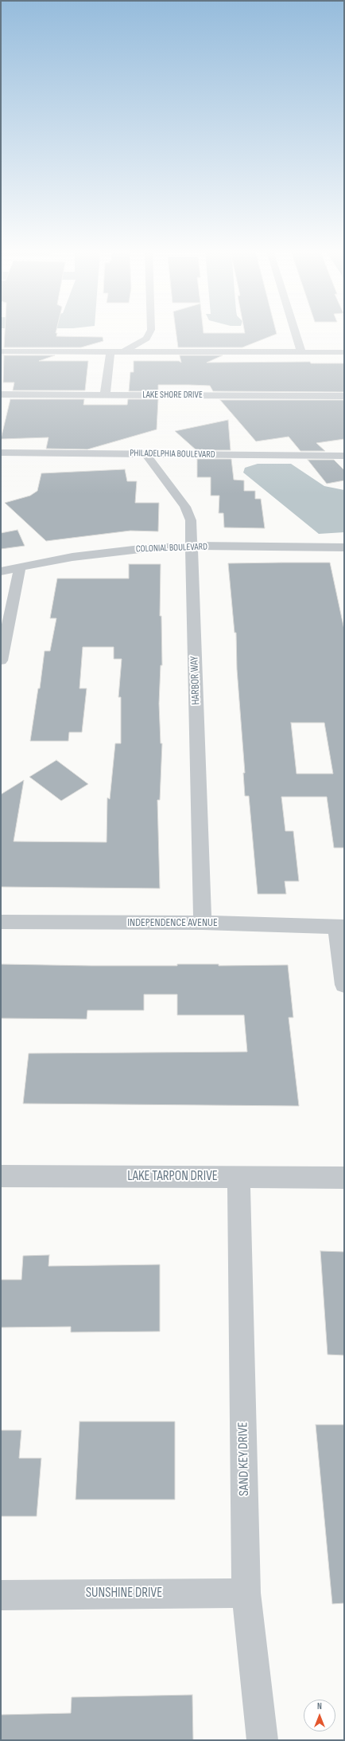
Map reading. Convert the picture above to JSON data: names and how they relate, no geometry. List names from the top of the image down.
{
  "streets": {
    "street": [
      "LAKE SHORE DRIVE",
      "PHILADELPHIA BOULEVARD",
      "COLONIAL BOULEVARD",
      "HARBOR WAY",
      "INDEPENDENCE AVENUE",
      "LAKE TARPON DRIVE",
      "SAND KEY DRIVE",
      "SUNSHINE DRIVE"
    ]
  },
  "crossings": [
    ["PHILADELPHIA BOULEVARD", "HARBOR WAY"],
    ["COLONIAL BOULEVARD", "HARBOR WAY"],
    ["HARBOR WAY", "INDEPENDENCE AVENUE"],
    ["LAKE TARPON DRIVE", "SAND KEY DRIVE"],
    ["SAND KEY DRIVE", "SUNSHINE DRIVE"]
  ],
  "north": "top"
}
